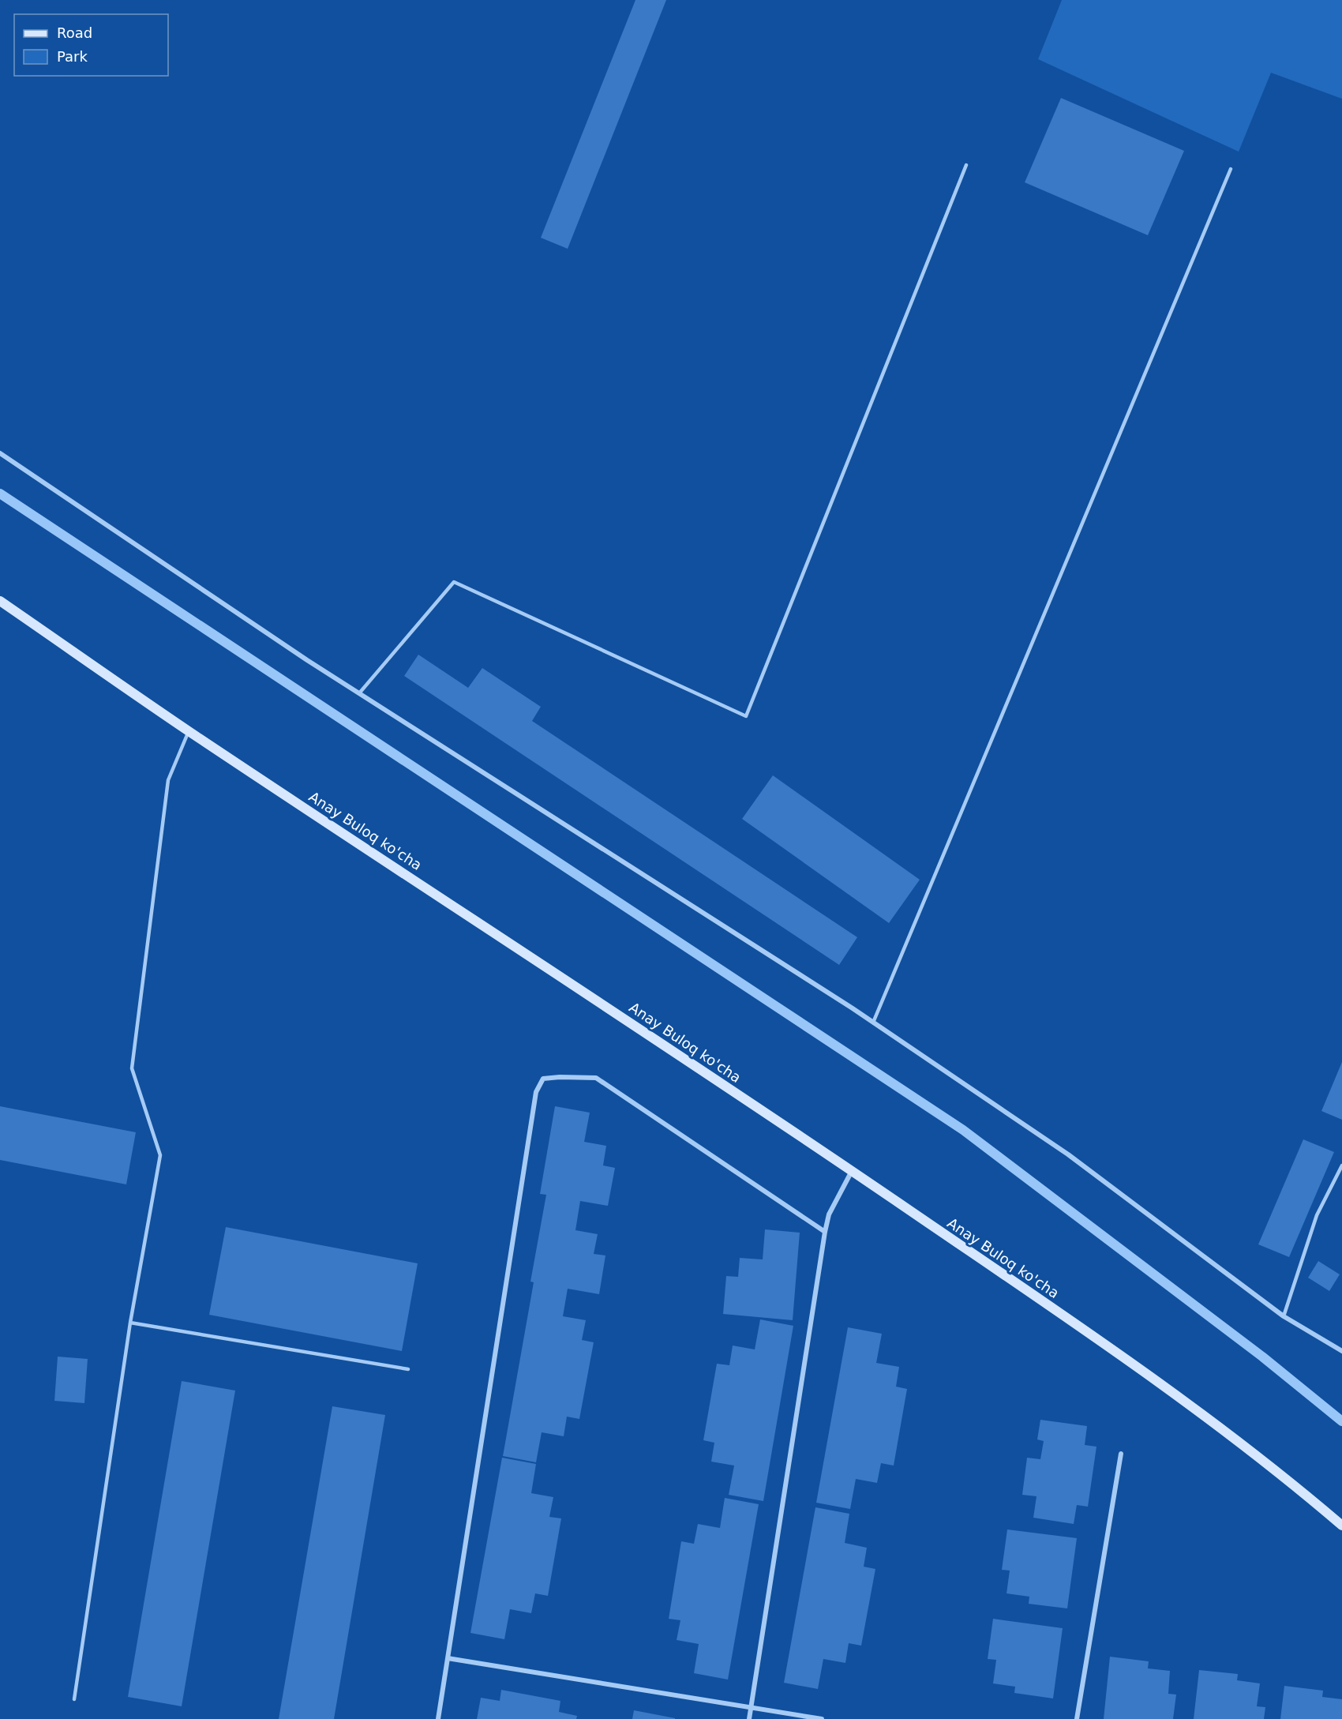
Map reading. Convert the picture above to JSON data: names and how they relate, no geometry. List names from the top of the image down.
{
  "streets": {
    "main road": ["Anay Buloq ko'cha"]
  },
  "legend": ["Road", "Park"]
}
